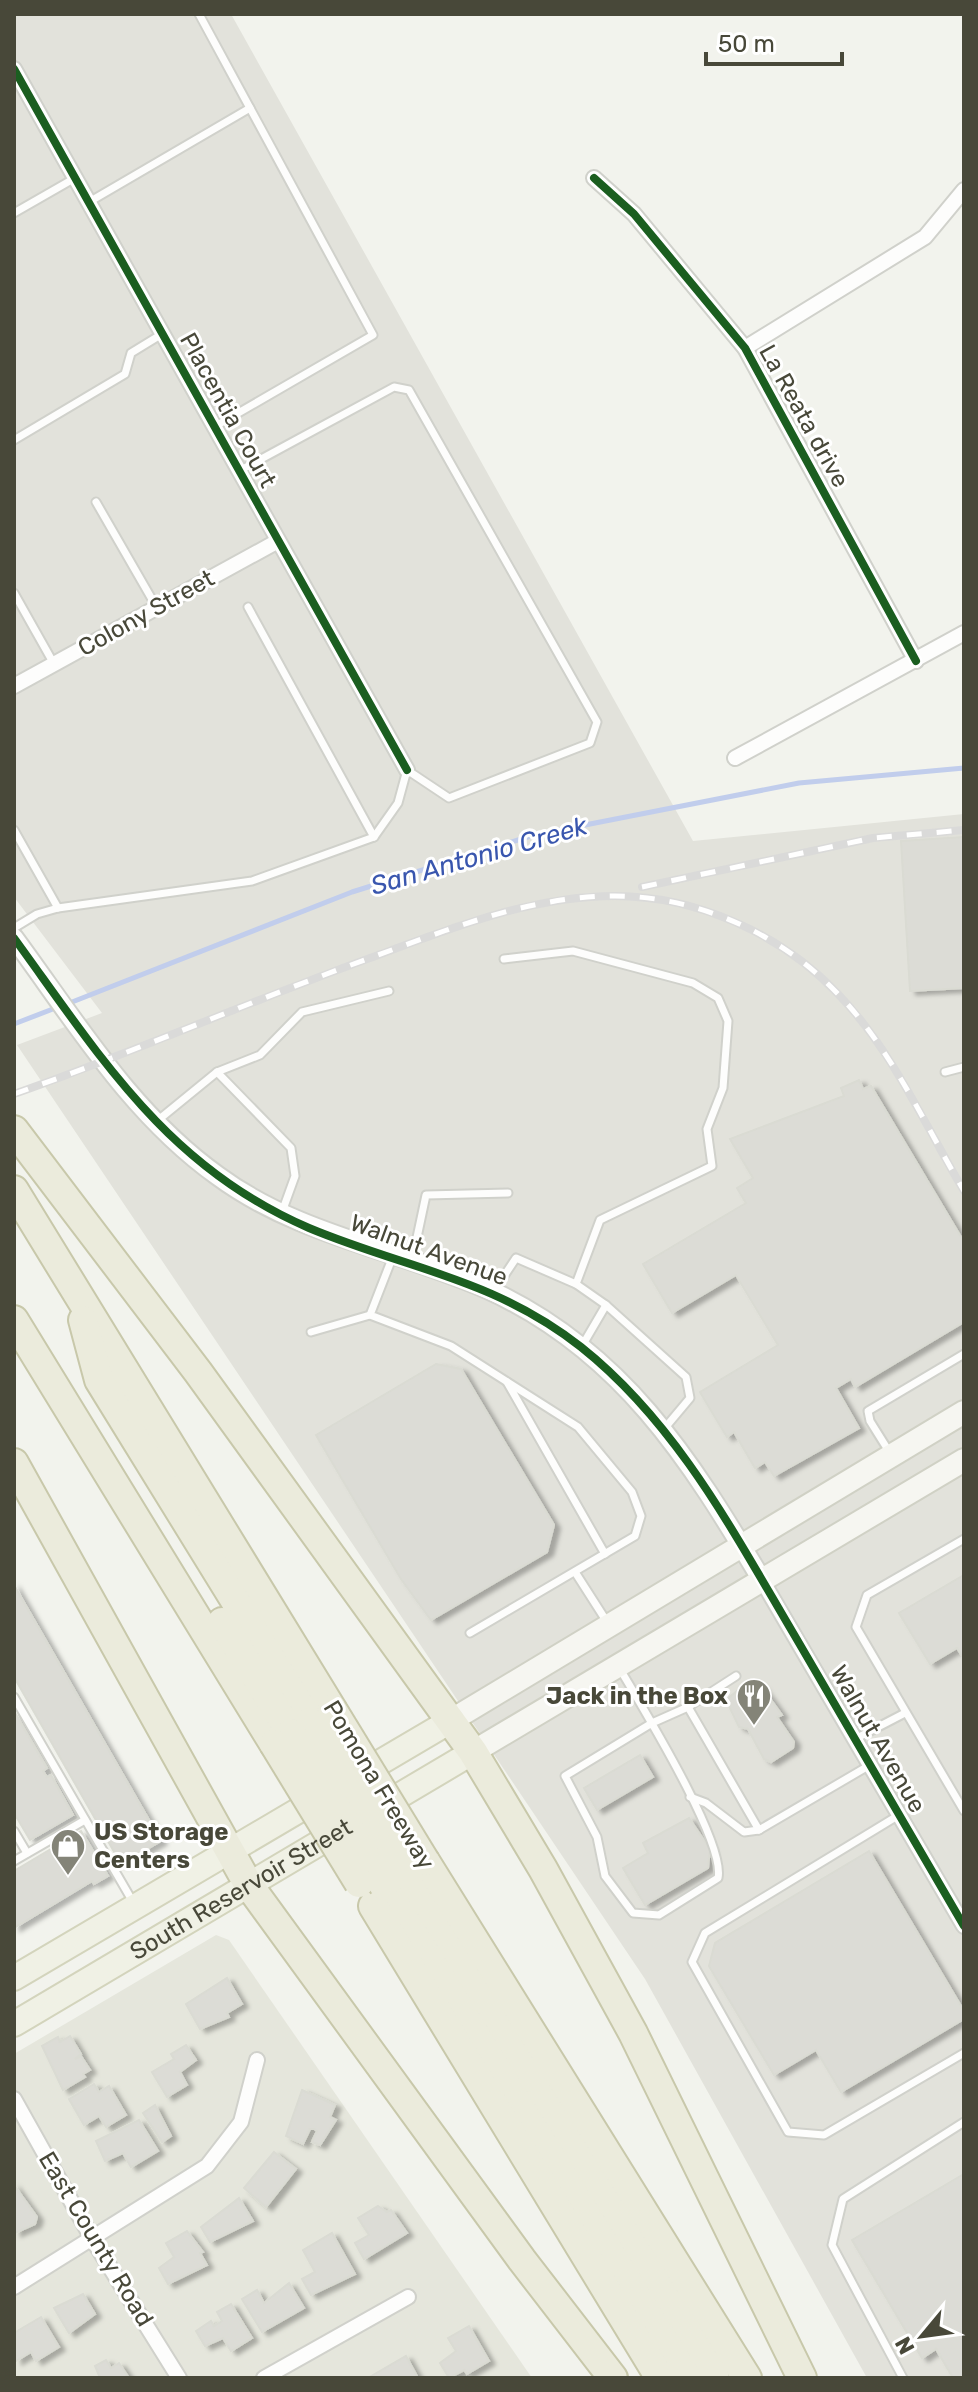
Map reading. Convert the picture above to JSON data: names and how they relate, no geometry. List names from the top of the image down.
{
  "streets": {
    "highway": ["Pomona Freeway"],
    "main road": ["South Reservoir Street"],
    "street": [
      "Placentia Court",
      "La Reata drive",
      "Colony Street",
      "Walnut Avenue",
      "East County Road"
    ]
  },
  "crossings": [
    ["Placentia Court", "Colony Street"],
    ["Walnut Avenue", "South Reservoir Street"]
  ],
  "water": ["San Antonio Creek"],
  "places": {
    "restaurant": ["Jack in the Box"],
    "shop": ["US Storage Centers"]
  },
  "scale_bar": "50 m",
  "north": "bottom left"
}
